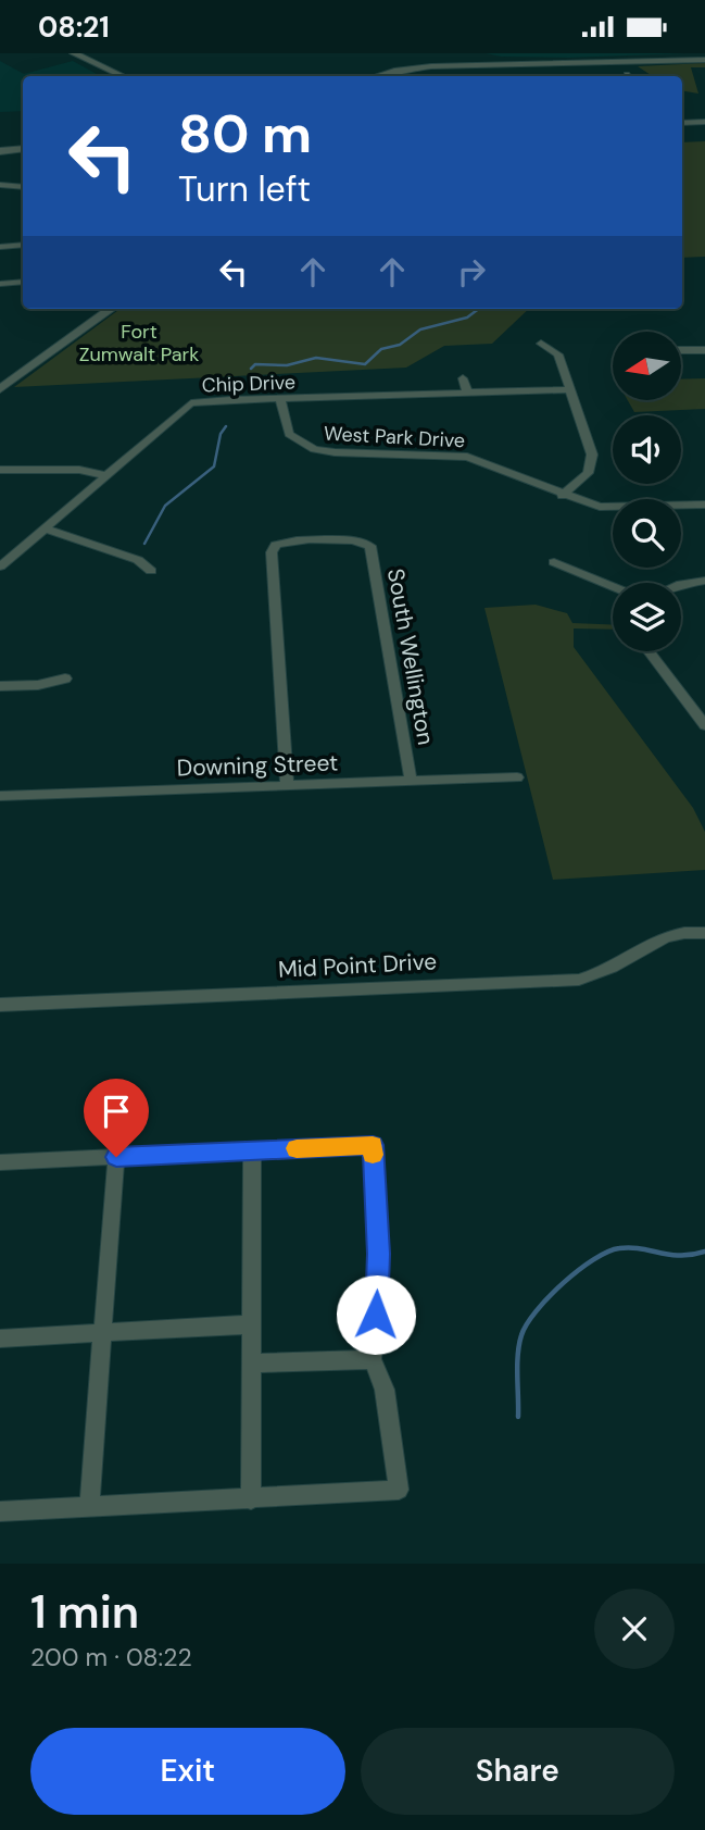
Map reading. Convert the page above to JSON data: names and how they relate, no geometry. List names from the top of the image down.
{
  "streets": {
    "street": [
      "Chip Drive",
      "West Park Drive",
      "South Wellington",
      "Downing Street",
      "Mid Point Drive"
    ]
  },
  "crossings": [
    ["Chip Drive", "West Park Drive"],
    ["South Wellington", "Downing Street"]
  ],
  "parks": ["Fort Zumwalt Park"],
  "north": "left",
  "page": {
    "status": "08:21",
    "turn": ["80 m", "Turn left"],
    "heading": ["1 min", "200 m · 08:22"],
    "buttons": ["Exit", "Share"]
  }
}
